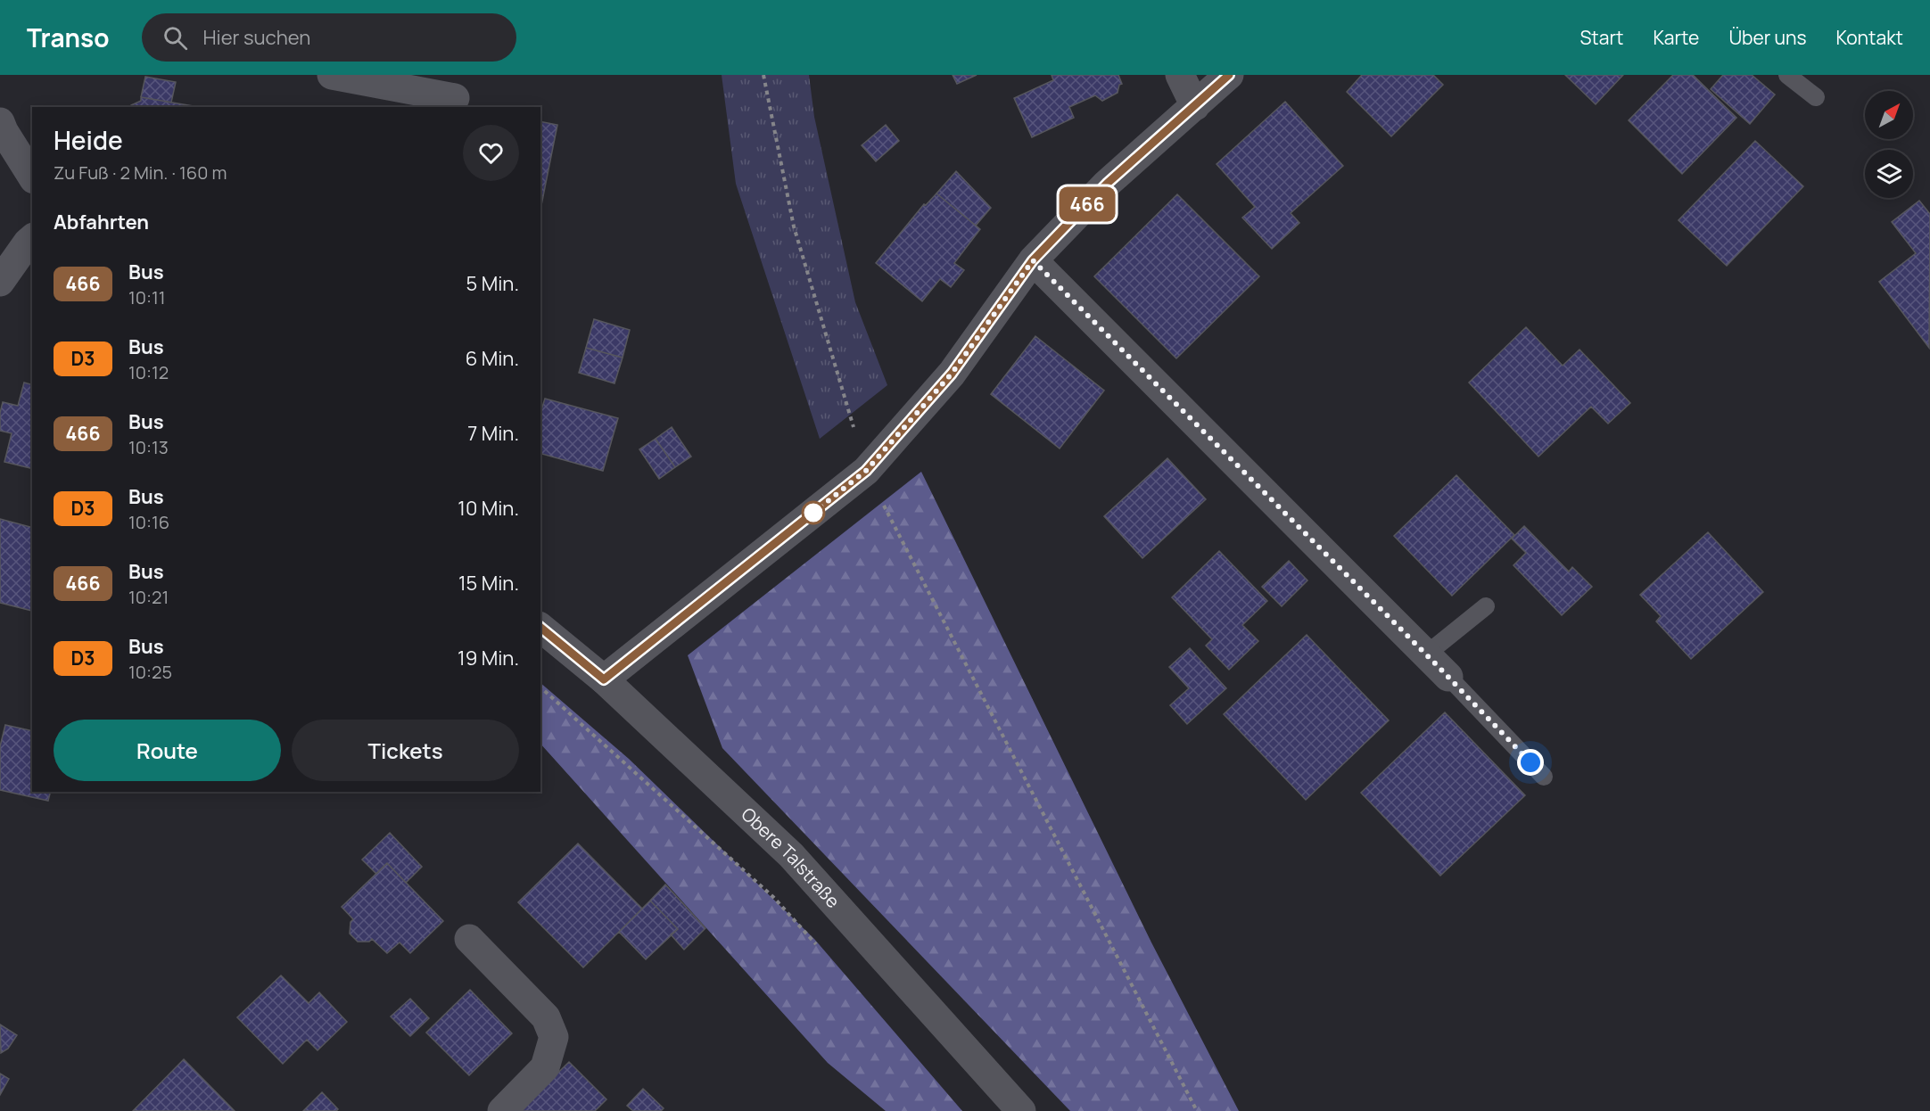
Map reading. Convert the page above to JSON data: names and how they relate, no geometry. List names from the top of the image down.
{
  "streets": {
    "street": ["Obere Talstraße"]
  },
  "lines": ["bus line 466"],
  "north": "top right",
  "page": {
    "header": "Transo",
    "search": "Hier suchen",
    "nav": [
      "Start",
      "Karte",
      "Über uns",
      "Kontakt"
    ],
    "on_map": "466",
    "heading": [
      ["Heide", "Zu Fuß · 2 Min. · 160 m"],
      "Abfahrten"
    ],
    "list": [
      {
        "mark": "466",
        "name": "Bus",
        "note": "10:11",
        "value": "5 Min."
      },
      {
        "mark": "D3",
        "name": "Bus",
        "note": "10:12",
        "value": "6 Min."
      },
      {
        "mark": "466",
        "name": "Bus",
        "note": "10:13",
        "value": "7 Min."
      },
      {
        "mark": "D3",
        "name": "Bus",
        "note": "10:16",
        "value": "10 Min."
      },
      {
        "mark": "466",
        "name": "Bus",
        "note": "10:21",
        "value": "15 Min."
      },
      {
        "mark": "D3",
        "name": "Bus",
        "note": "10:25",
        "value": "19 Min."
      }
    ],
    "buttons": ["Route", "Tickets"]
  }
}
